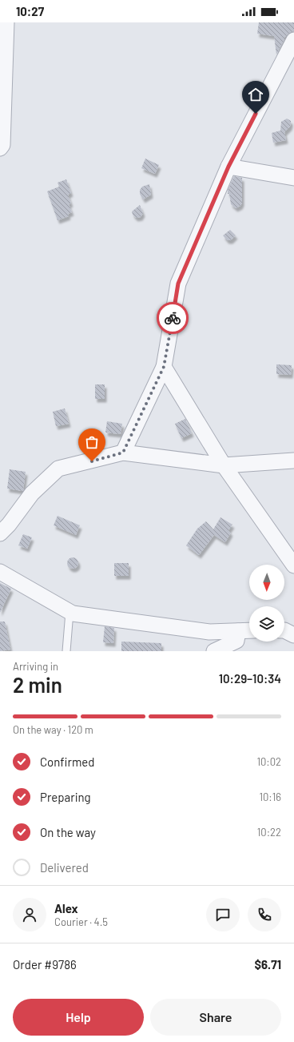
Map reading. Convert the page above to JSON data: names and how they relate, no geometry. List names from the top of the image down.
{
  "north": "bottom",
  "page": {
    "status": "10:27",
    "heading": ["2 min", "Arriving in", "10:29–10:34"],
    "panel": [
      "Alex",
      "Courier · 4.5",
      "Order #9786",
      "$6.71"
    ],
    "bar": "On the way · 120 m",
    "list": [
      ["Confirmed", "10:02"],
      ["Preparing", "10:16"],
      ["On the way", "10:22"],
      "Delivered"
    ],
    "buttons": ["Help", "Share"]
  }
}
